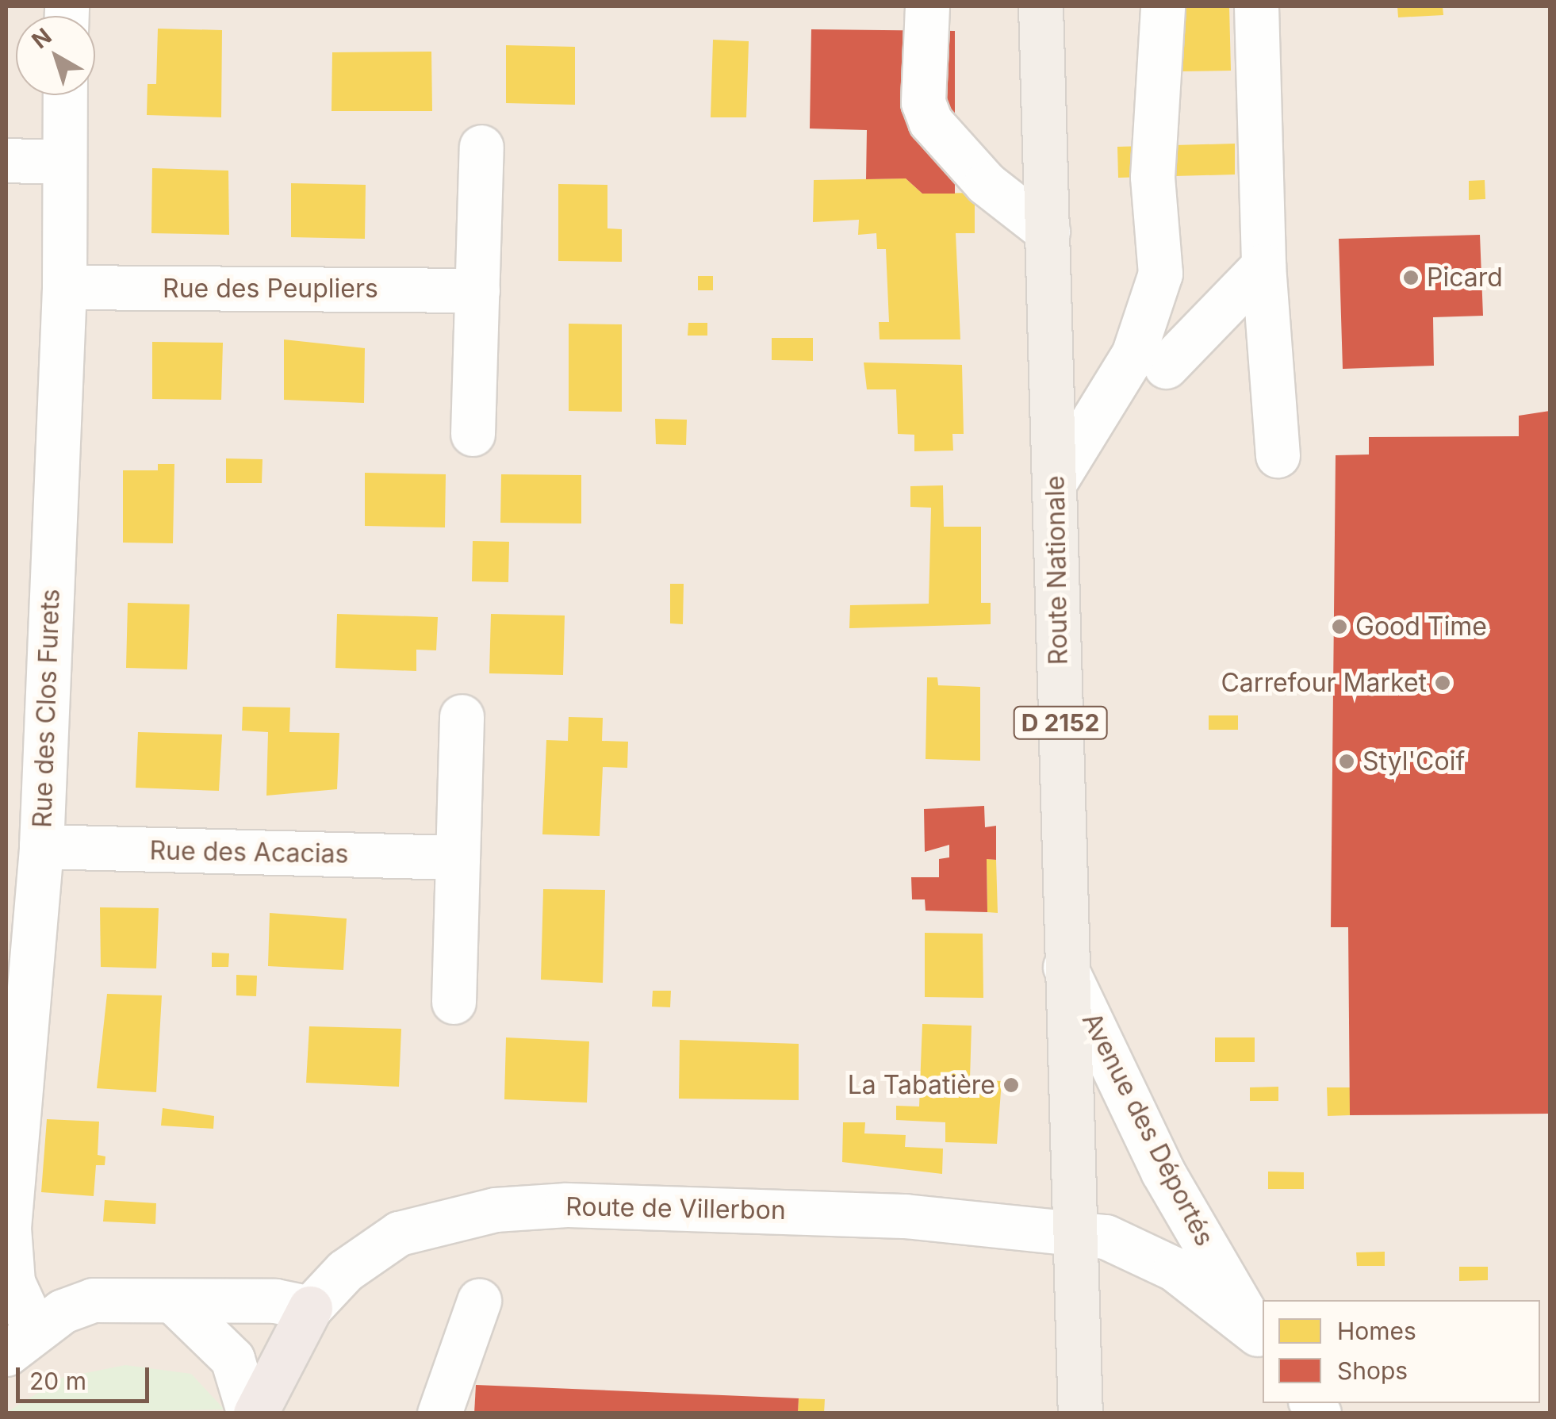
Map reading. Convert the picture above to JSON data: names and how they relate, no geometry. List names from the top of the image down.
{
  "streets": {
    "main road": ["Route Nationale", "D 2152"],
    "street": [
      "Rue des Peupliers",
      "Rue des Clos Furets",
      "Rue des Acacias",
      "Avenue des Déportés",
      "Route de Villerbon"
    ]
  },
  "crossings": [
    ["Rue des Peupliers", "Rue des Clos Furets"],
    ["Route Nationale", "D 2152"],
    ["Route Nationale", "Avenue des Déportés"],
    ["Route Nationale", "Route de Villerbon"],
    ["Rue des Clos Furets", "Rue des Acacias"],
    ["D 2152", "Avenue des Déportés"],
    ["D 2152", "Route de Villerbon"],
    ["Avenue des Déportés", "Route de Villerbon"]
  ],
  "places": [
    "Picard",
    "Good Time",
    "Carrefour Market",
    "Styl'Coif",
    "La Tabatière"
  ],
  "legend": ["Homes", "Shops"],
  "scale_bar": "20 m",
  "north": "top left"
}
